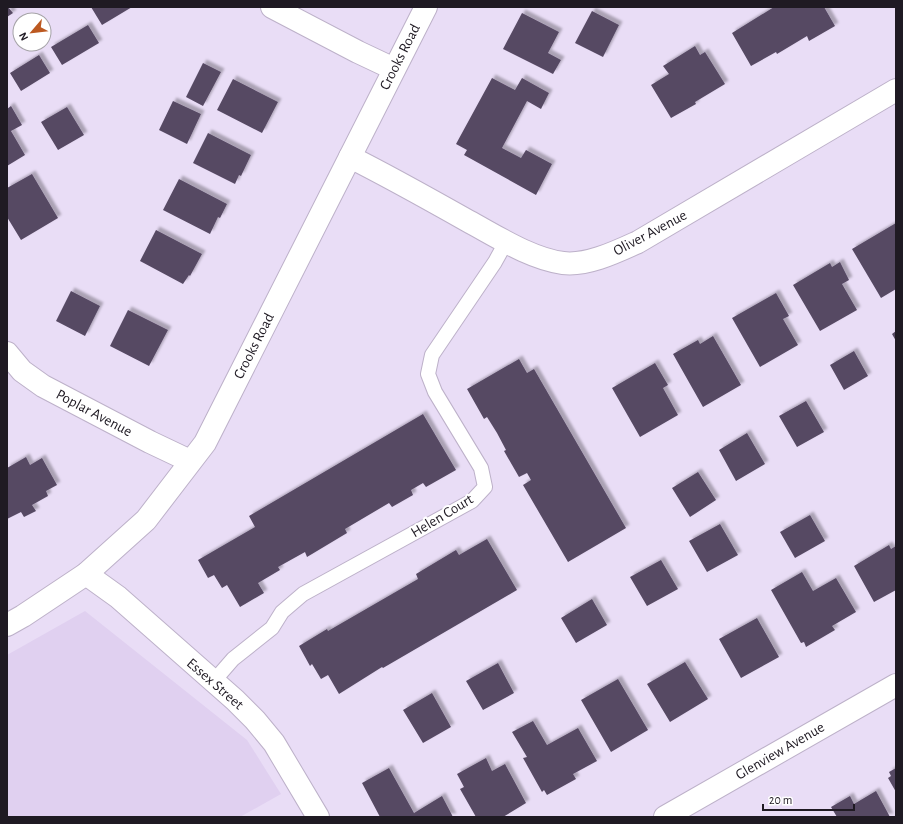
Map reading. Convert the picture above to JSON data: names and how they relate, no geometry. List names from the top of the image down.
{
  "streets": {
    "street": [
      "Crooks Road",
      "Oliver Avenue",
      "Poplar Avenue",
      "Essex Street",
      "Glenview Avenue"
    ],
    "lane": ["Helen Court"]
  },
  "crossings": [
    ["Crooks Road", "Oliver Avenue"],
    ["Crooks Road", "Poplar Avenue"],
    ["Crooks Road", "Essex Street"],
    ["Oliver Avenue", "Helen Court"],
    ["Helen Court", "Essex Street"]
  ],
  "scale_bar": "20 m",
  "north": "bottom left"
}
